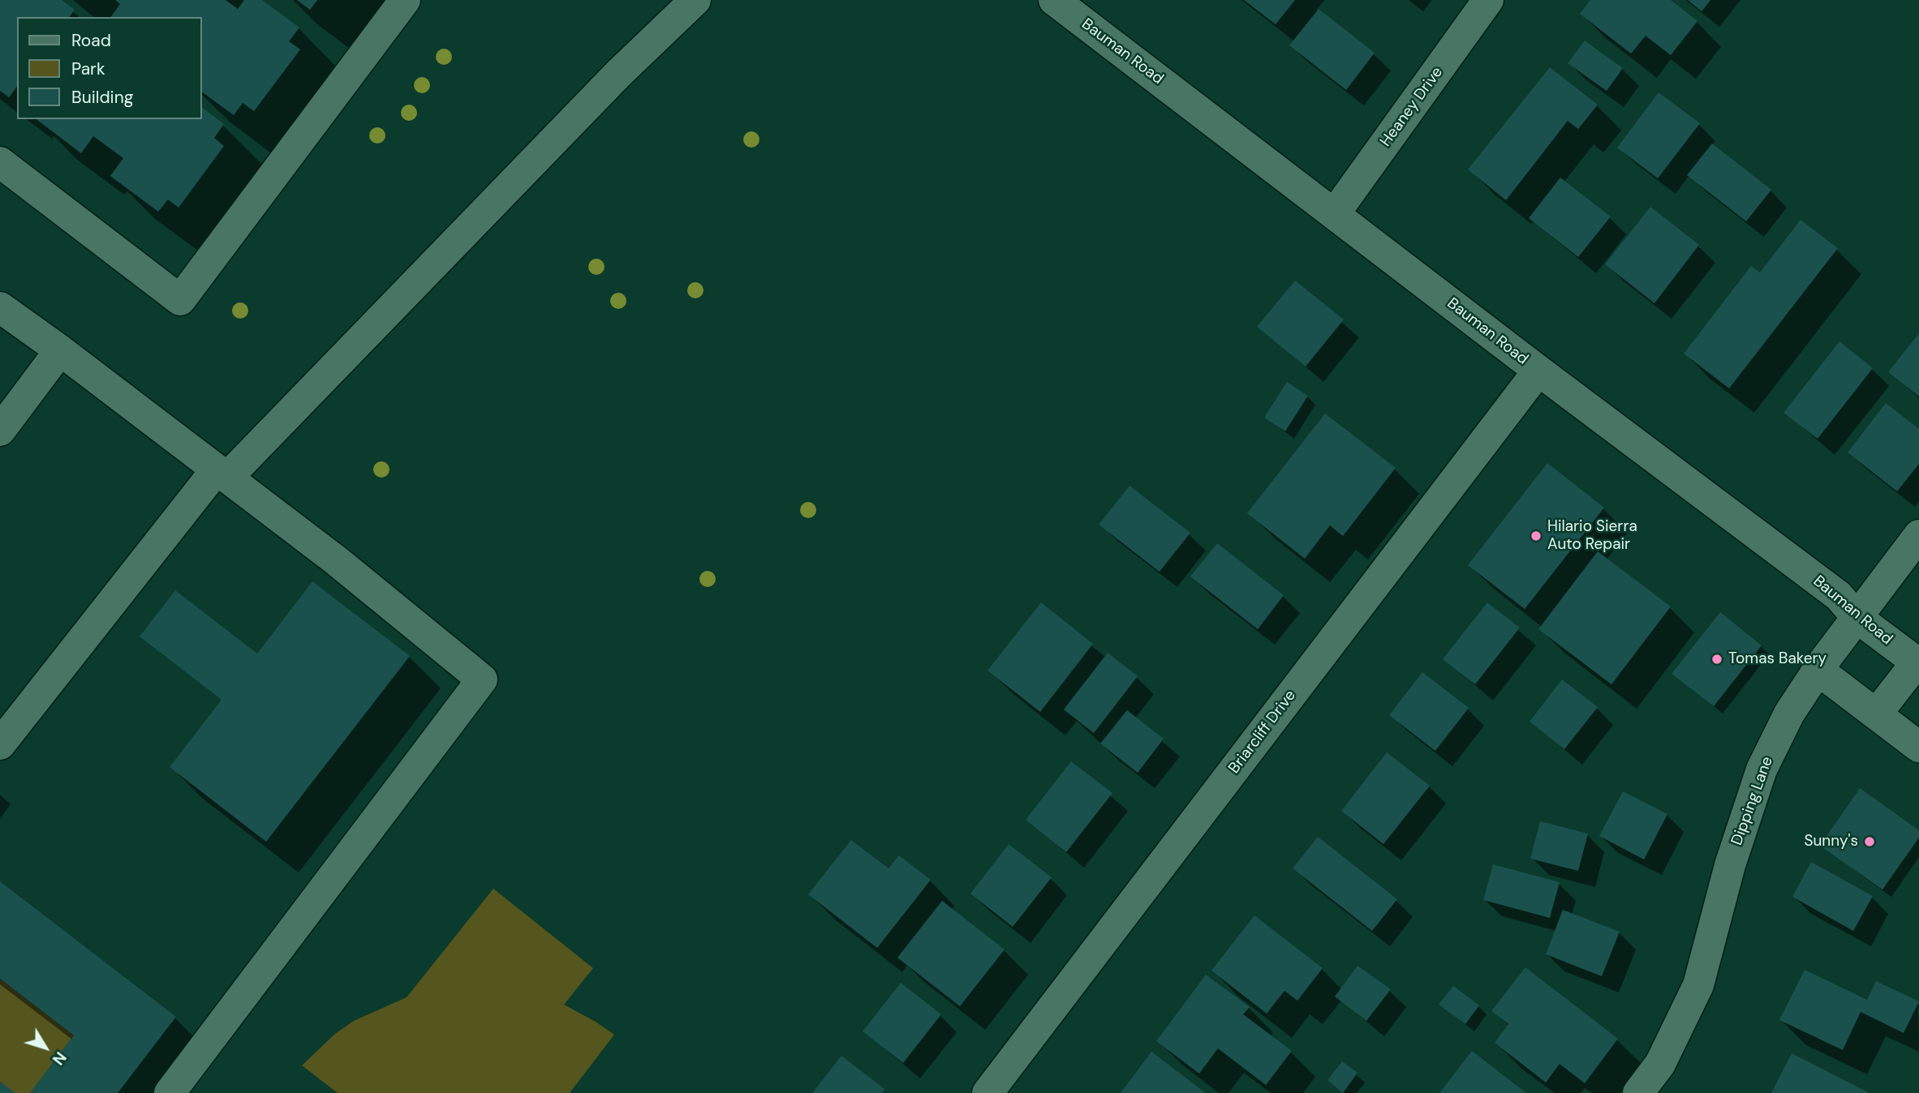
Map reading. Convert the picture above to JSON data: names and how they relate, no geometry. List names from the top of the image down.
{
  "streets": {
    "street": [
      "Bauman Road",
      "Heaney Drive",
      "Briarcliff Drive",
      "Dipping Lane"
    ]
  },
  "crossings": [
    ["Bauman Road", "Heaney Drive"],
    ["Bauman Road", "Briarcliff Drive"],
    ["Bauman Road", "Dipping Lane"]
  ],
  "places": ["Hilario Sierra Auto Repair", "Tomas Bakery", "Sunny's"],
  "legend": ["Road", "Park", "Building"],
  "north": "bottom right"
}
